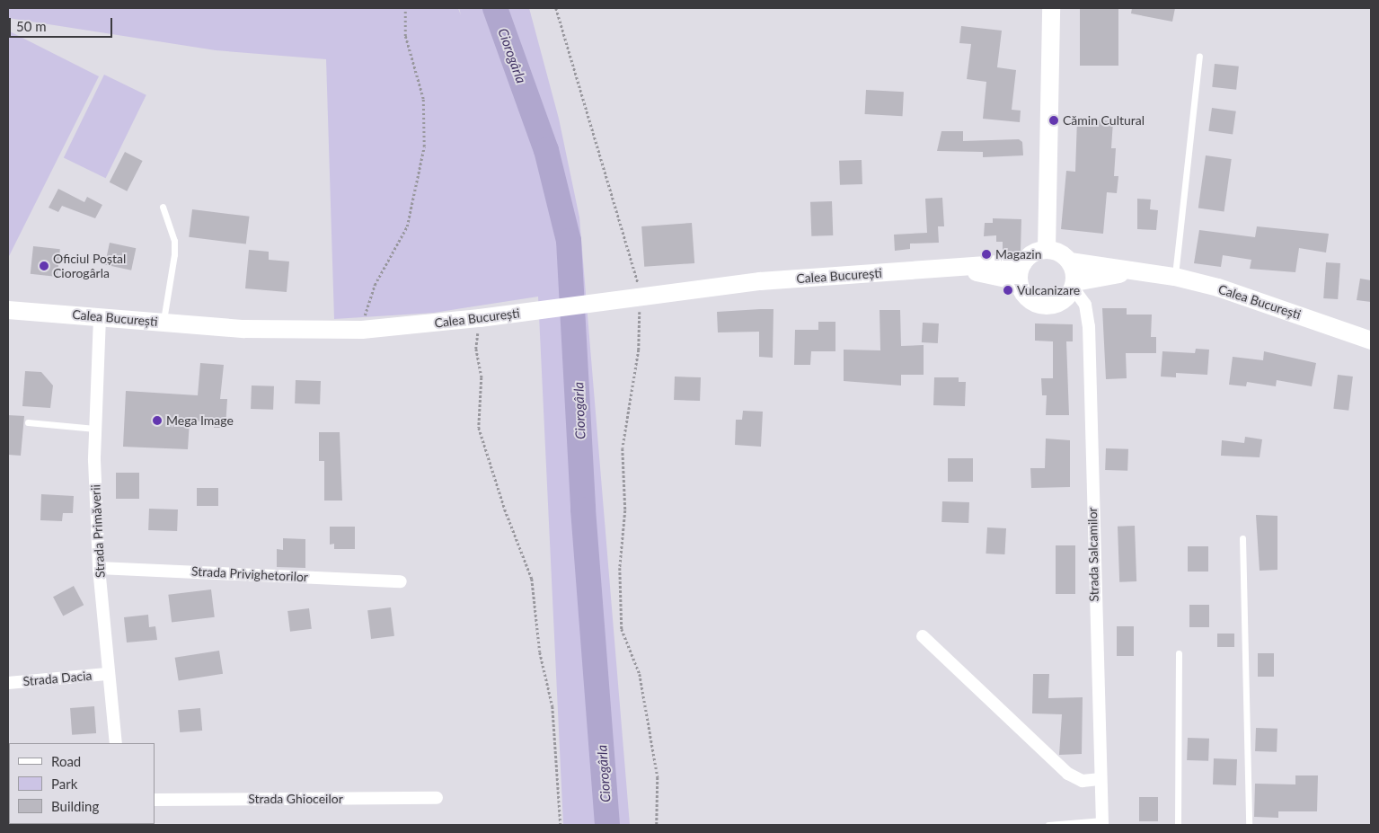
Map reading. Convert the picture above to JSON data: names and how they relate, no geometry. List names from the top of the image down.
{
  "streets": {
    "main road": ["Calea București"],
    "street": [
      "Strada Primăverii",
      "Strada Salcamilor",
      "Strada Privighetorilor",
      "Strada Dacia",
      "Strada Ghioceilor"
    ]
  },
  "crossings": [
    ["Calea București", "Strada Primăverii"],
    ["Calea București", "Strada Salcamilor"],
    ["Strada Primăverii", "Strada Privighetorilor"],
    ["Strada Primăverii", "Strada Dacia"]
  ],
  "water": ["Ciorogârla"],
  "places": [
    "Cămin Cultural",
    "Magazin",
    "Oficiul Poștal Ciorogârla",
    "Vulcanizare",
    "Mega Image"
  ],
  "legend": ["Road", "Park", "Building"],
  "scale_bar": "50 m"
}
